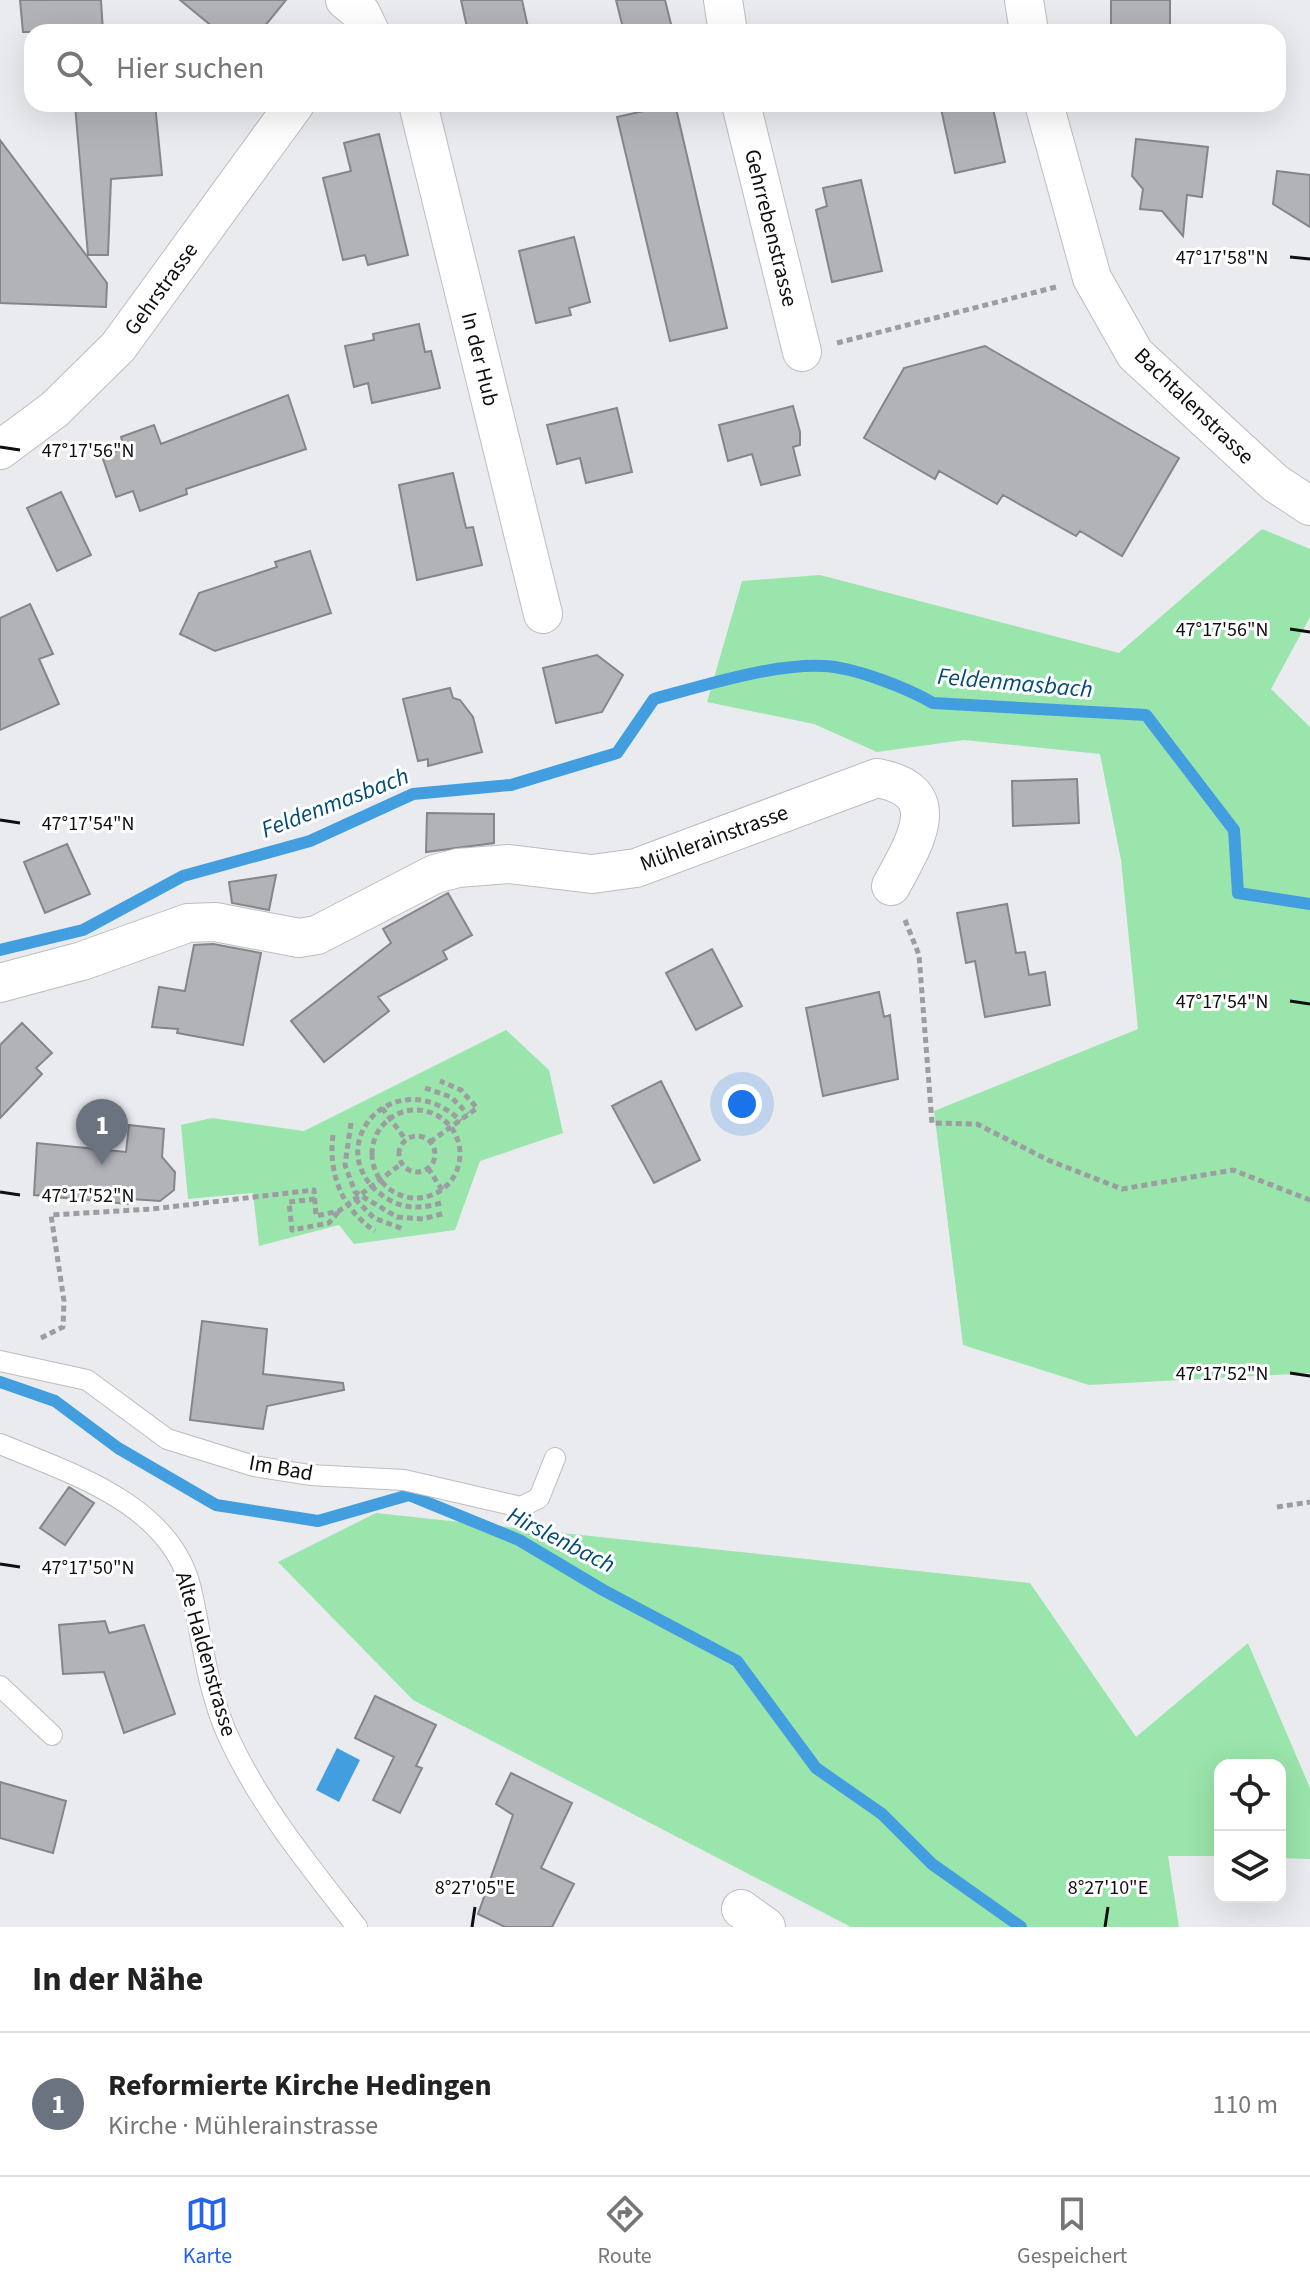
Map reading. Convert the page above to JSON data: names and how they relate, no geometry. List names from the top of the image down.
{
  "streets": {
    "street": [
      "Gehrrebenstrasse",
      "Gehrstrasse",
      "In der Hub",
      "Bachtalenstrasse",
      "Mühlerainstrasse"
    ],
    "lane": ["Im Bad", "Alte Haldenstrasse"]
  },
  "water": ["Feldenmasbach", "Hirslenbach"],
  "page": {
    "search": "Hier suchen",
    "pins": "1",
    "heading": "In der Nähe",
    "list": [
      {
        "mark": "1",
        "name": "Reformierte Kirche Hedingen",
        "note": "Kirche · Mühlerainstrasse",
        "value": "110 m"
      }
    ],
    "nav": ["Karte", "Route", "Gespeichert"]
  },
  "coordinates": [
    "47°17'58\"N",
    "47°17'56\"N",
    "47°17'54\"N",
    "47°17'52\"N",
    "47°17'50\"N",
    "8°27'05\"E",
    "8°27'10\"E"
  ]
}
